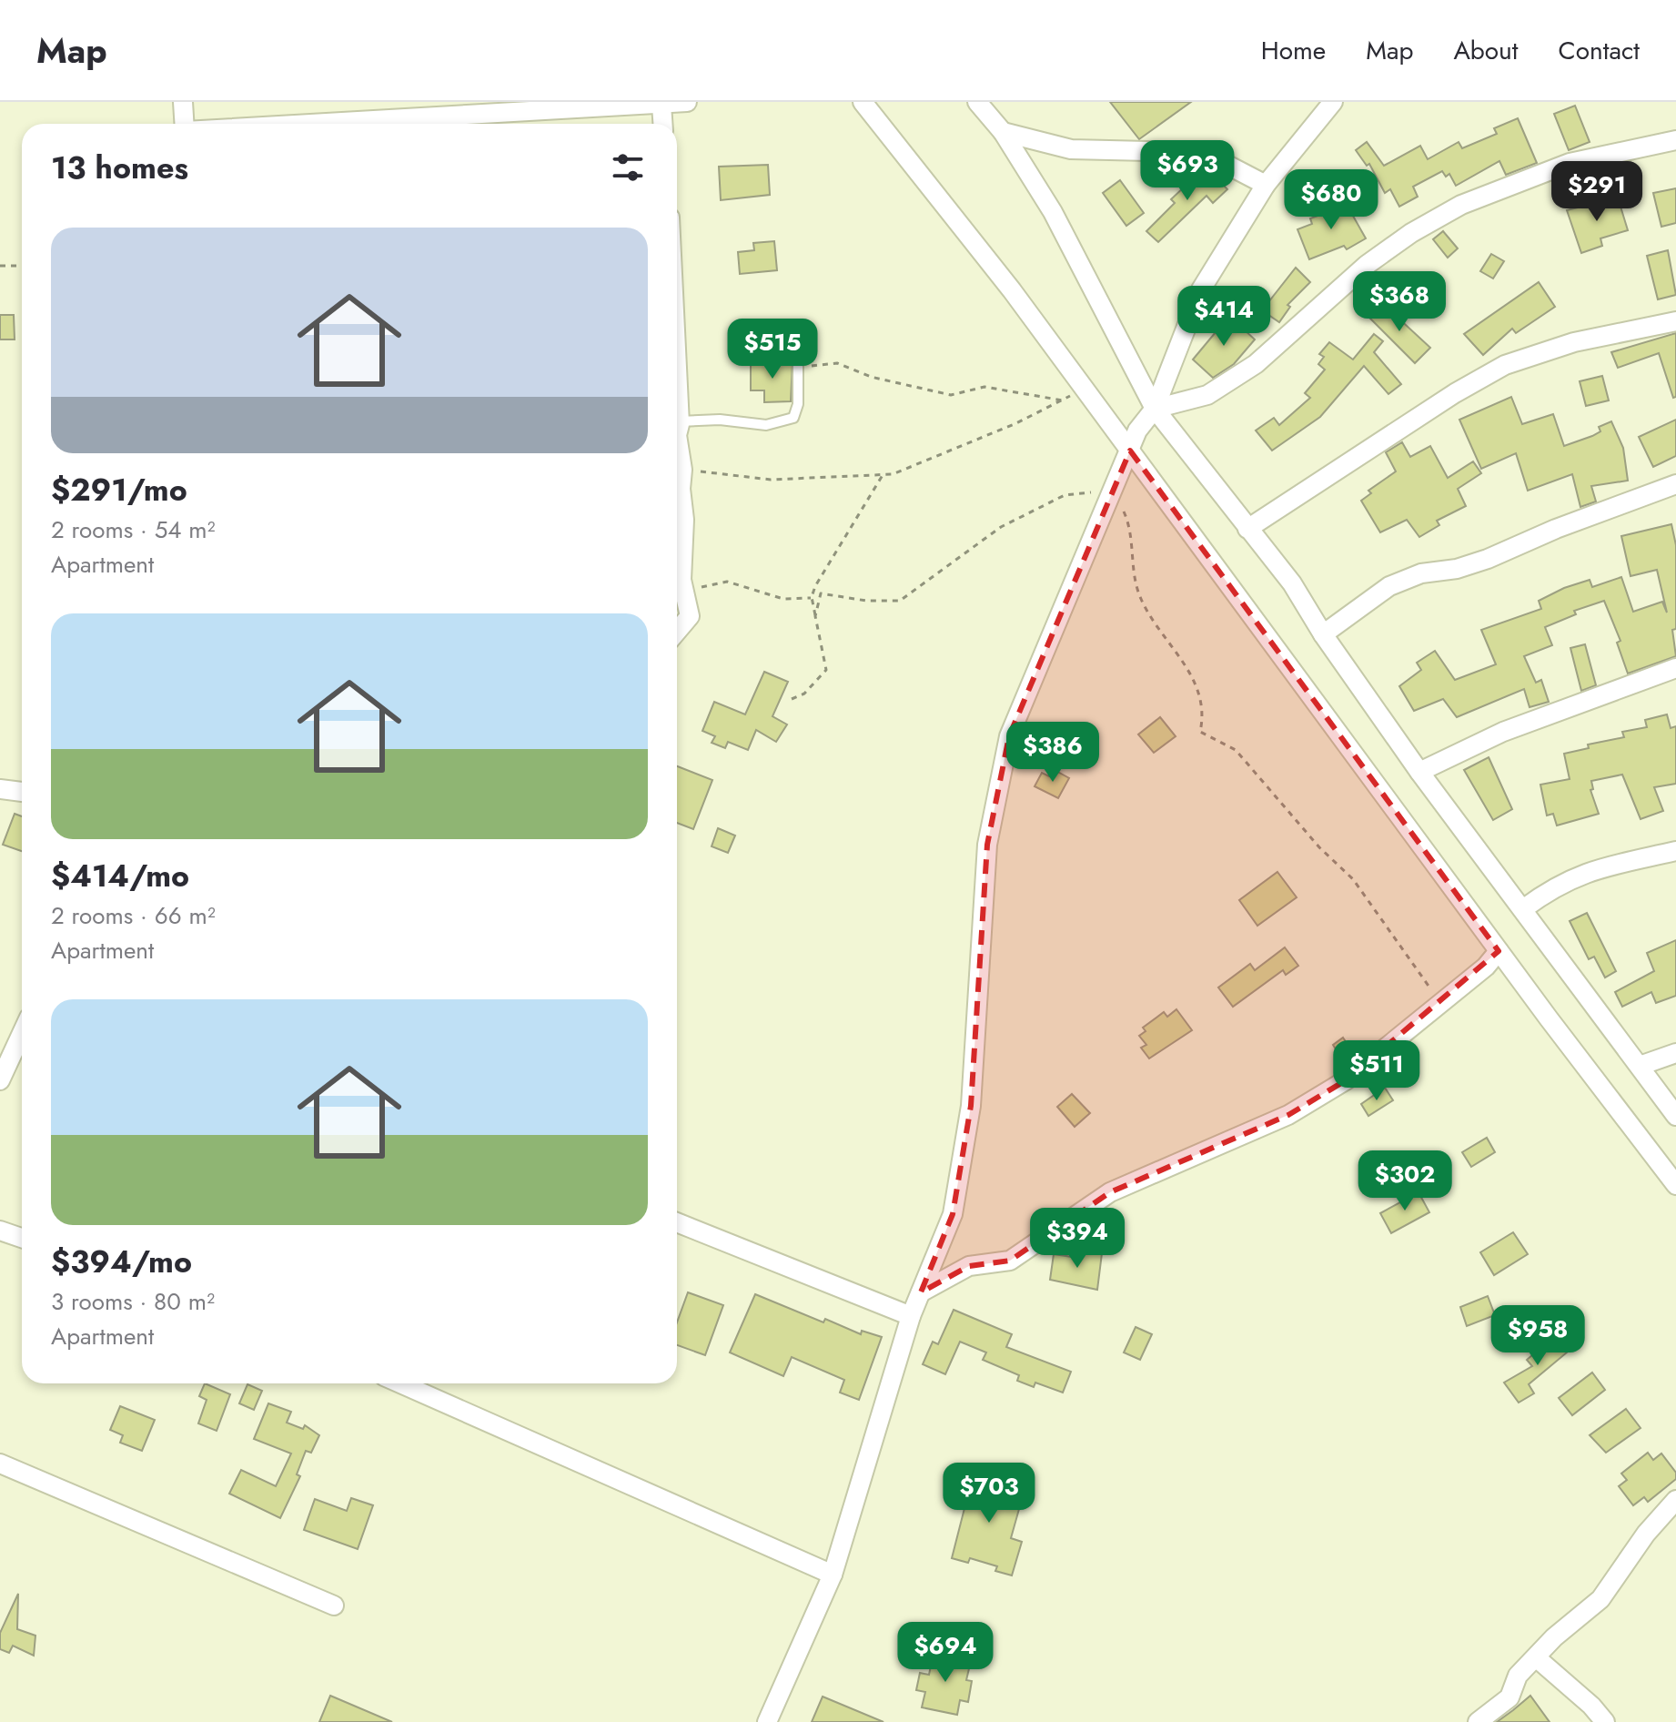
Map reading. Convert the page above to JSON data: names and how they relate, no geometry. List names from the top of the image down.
{
  "page": {
    "header": "Map",
    "nav": [
      "Home",
      "Map",
      "About",
      "Contact"
    ],
    "heading": "13 homes",
    "price": [
      "$693",
      "$291",
      "$680",
      "$368",
      "$414",
      "$515",
      "$386",
      "$511",
      "$302",
      "$394",
      "$958",
      "$703",
      "$694"
    ],
    "list": [
      {
        "name": "$291/mo",
        "note": "2 rooms · 54 m² · Apartment"
      },
      {
        "name": "$414/mo",
        "note": "2 rooms · 66 m² · Apartment"
      },
      {
        "name": "$394/mo",
        "note": "3 rooms · 80 m² · Apartment"
      }
    ]
  }
}
